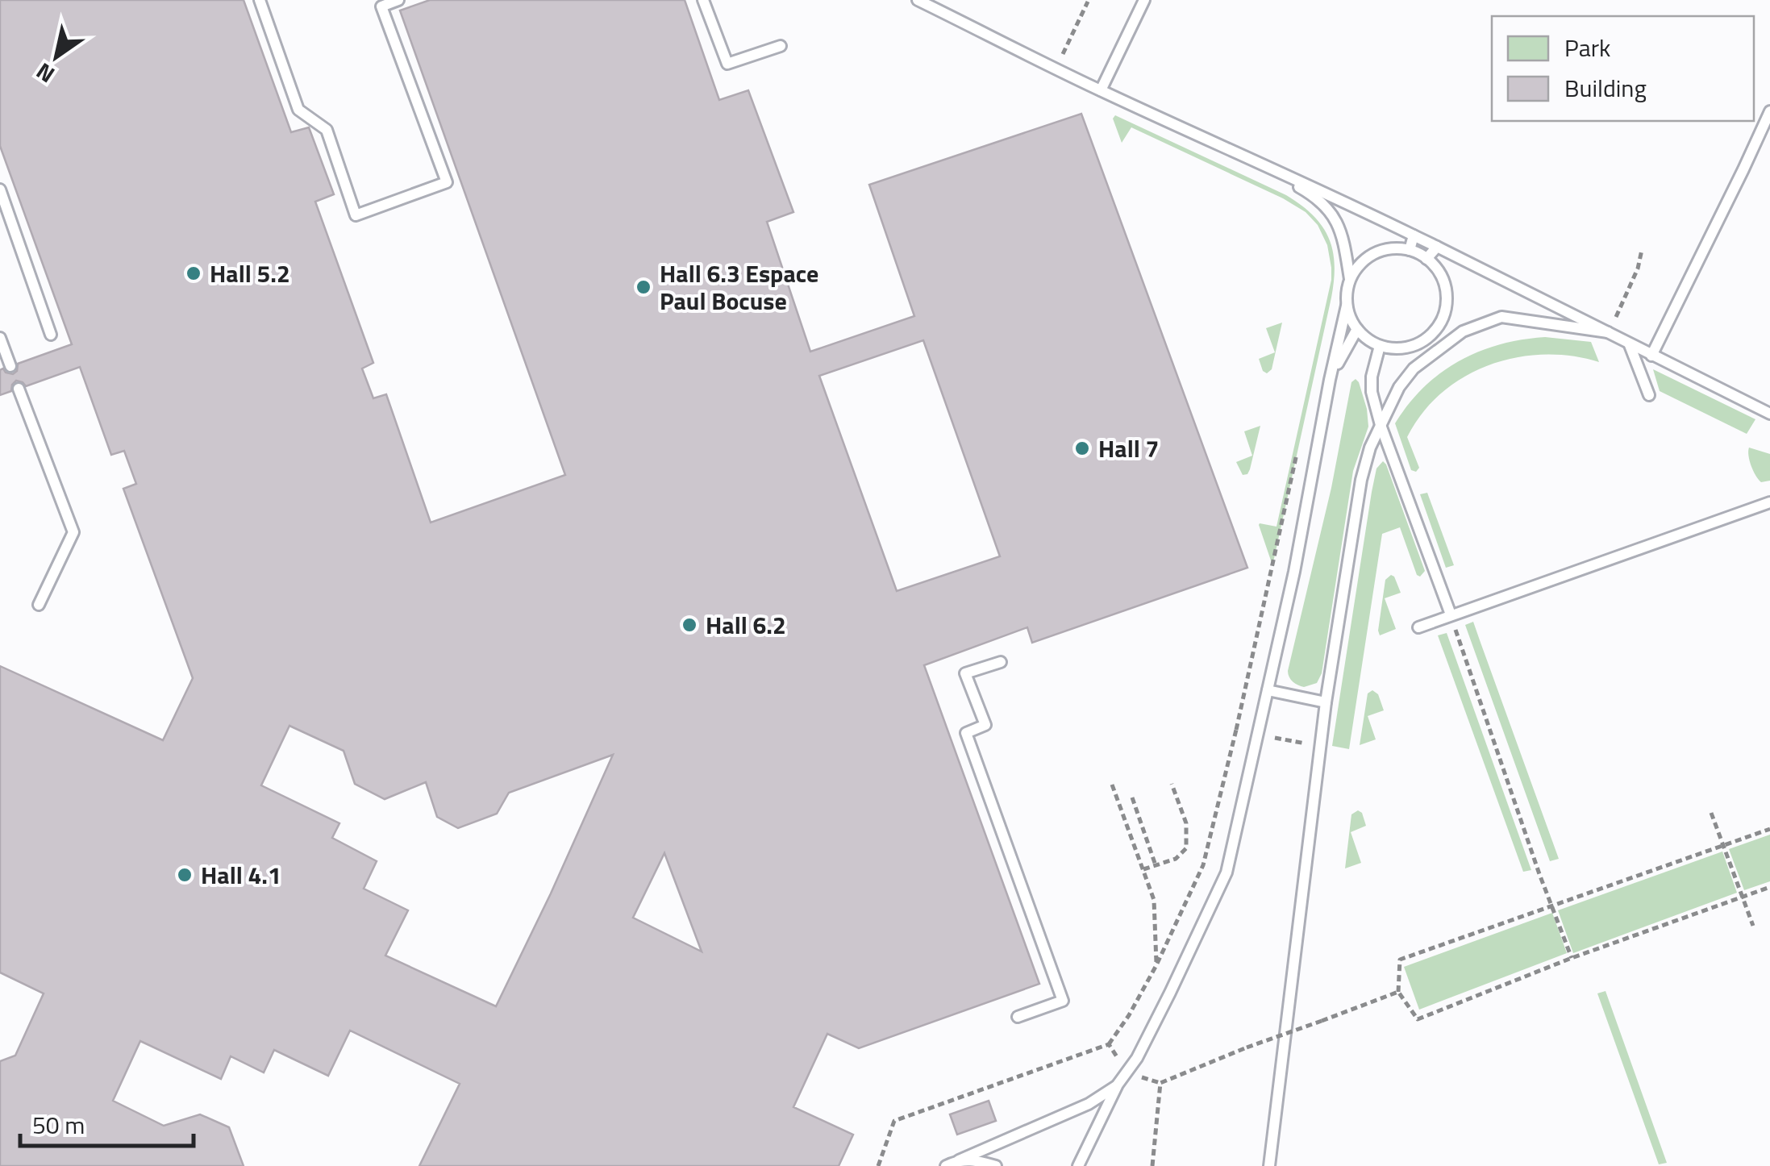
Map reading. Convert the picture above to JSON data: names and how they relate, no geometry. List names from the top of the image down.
{
  "places": [
    "Hall 5.2",
    "Hall 6.3 Espace Paul Bocuse",
    "Hall 7",
    "Hall 6.2",
    "Hall 4.1"
  ],
  "legend": ["Park", "Building"],
  "scale_bar": "50 m",
  "north": "bottom left"
}
